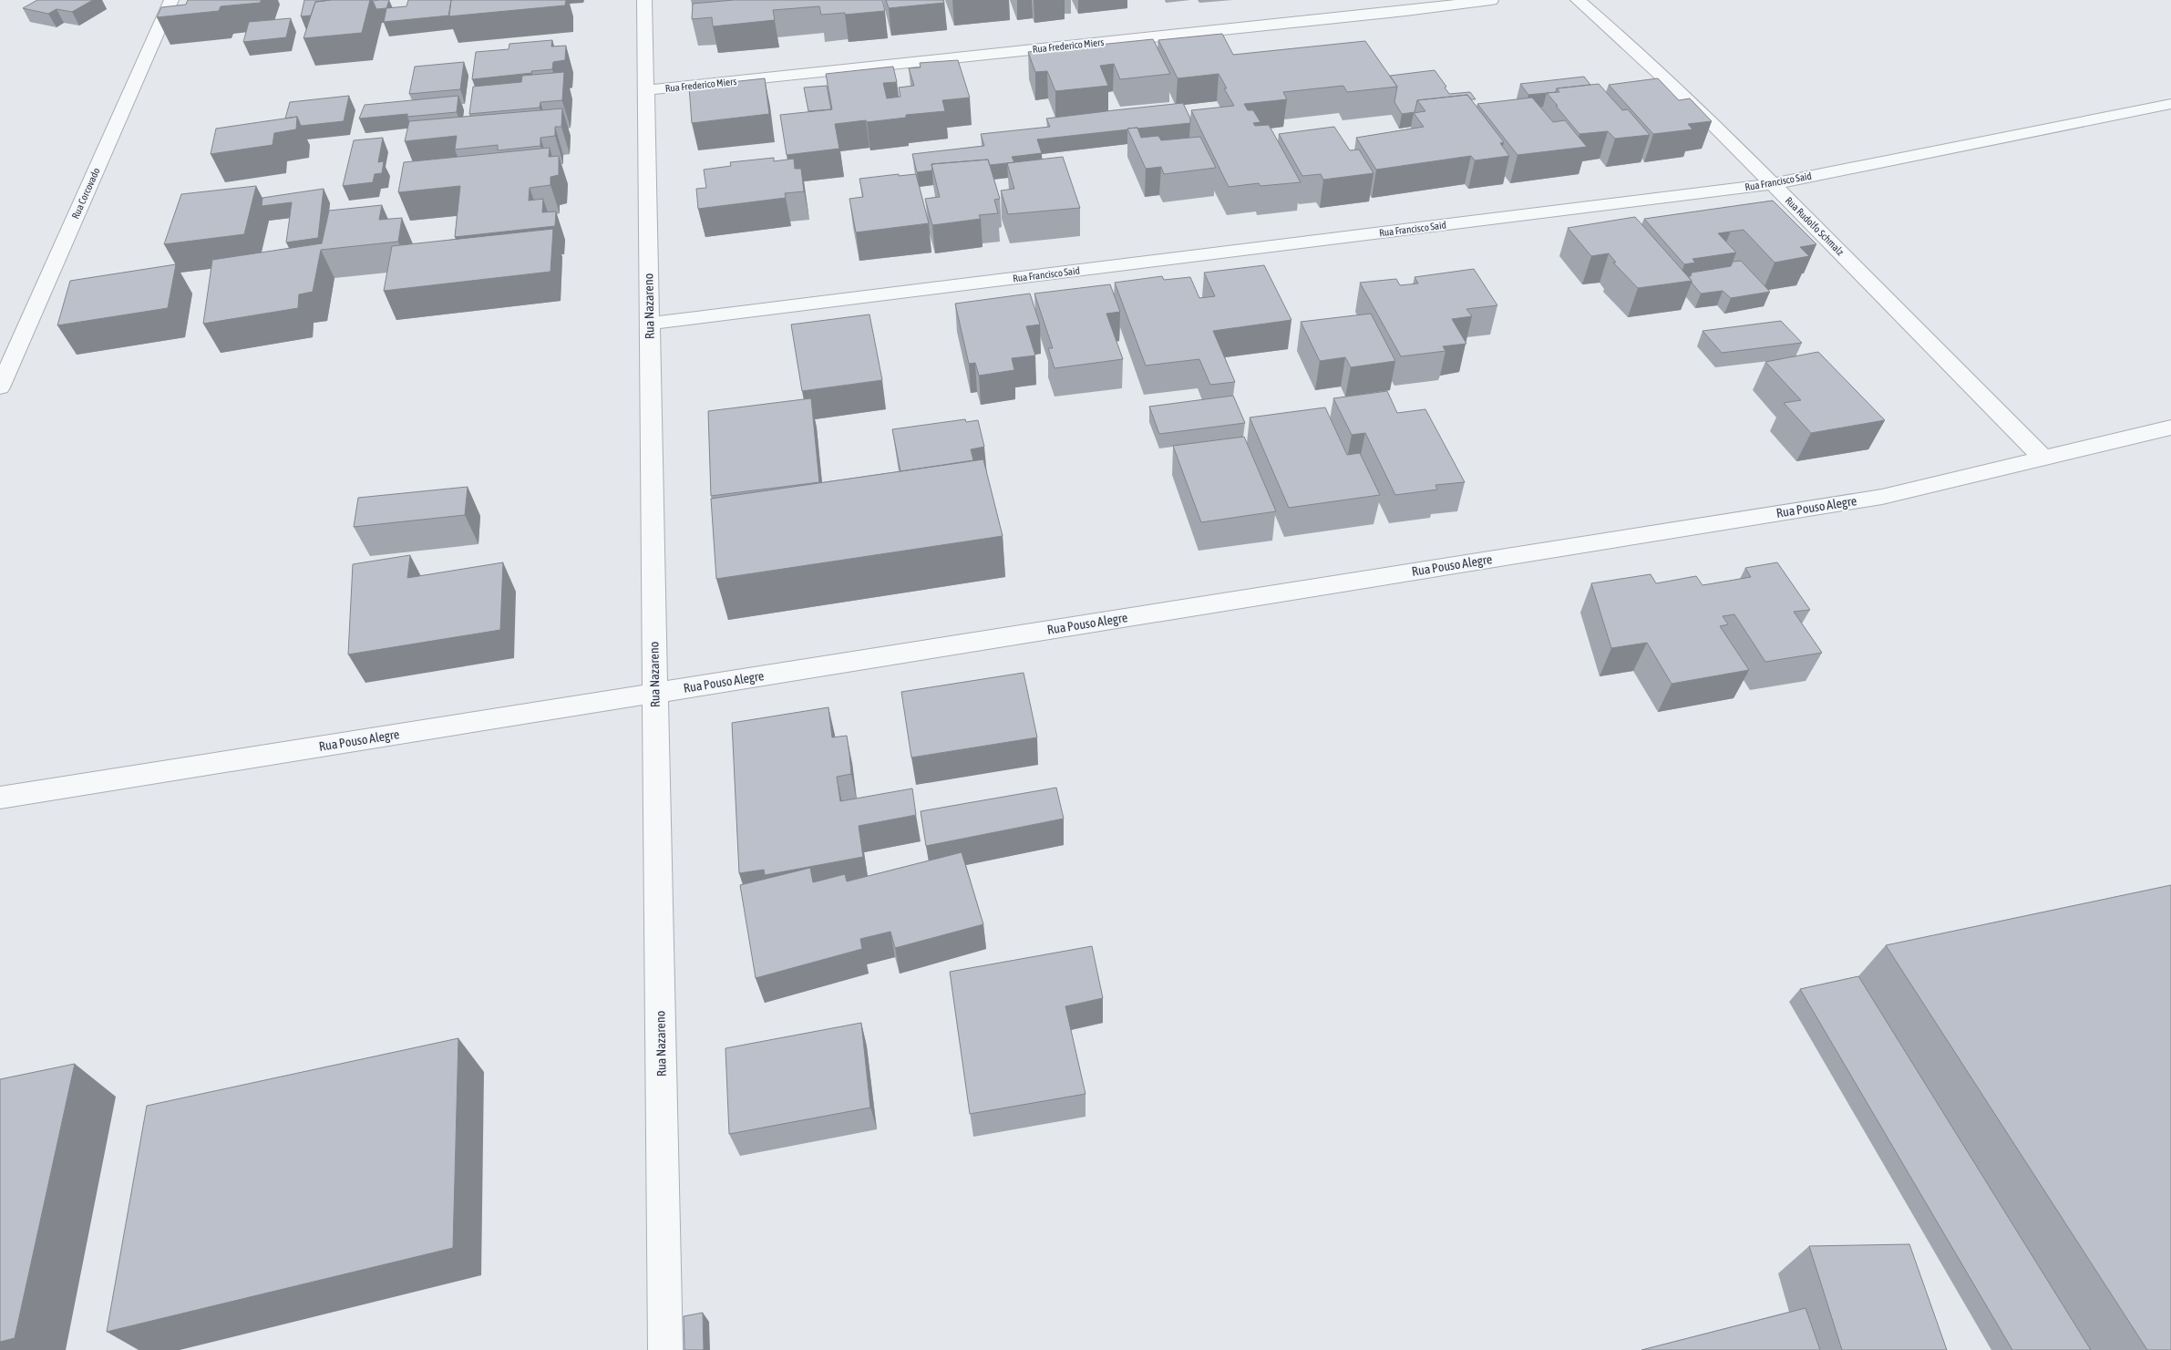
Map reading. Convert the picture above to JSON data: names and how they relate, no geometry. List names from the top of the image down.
{
  "streets": {
    "street": [
      "Rua Frederico Miers",
      "Rua Francisco Said",
      "Rua Corcovado",
      "Rua Rudolfo Schmalz",
      "Rua Nazareno",
      "Rua Pouso Alegre"
    ]
  },
  "crossings": [
    ["Rua Frederico Miers", "Rua Nazareno"],
    ["Rua Francisco Said", "Rua Rudolfo Schmalz"],
    ["Rua Francisco Said", "Rua Nazareno"],
    ["Rua Rudolfo Schmalz", "Rua Pouso Alegre"],
    ["Rua Nazareno", "Rua Pouso Alegre"]
  ]
}
